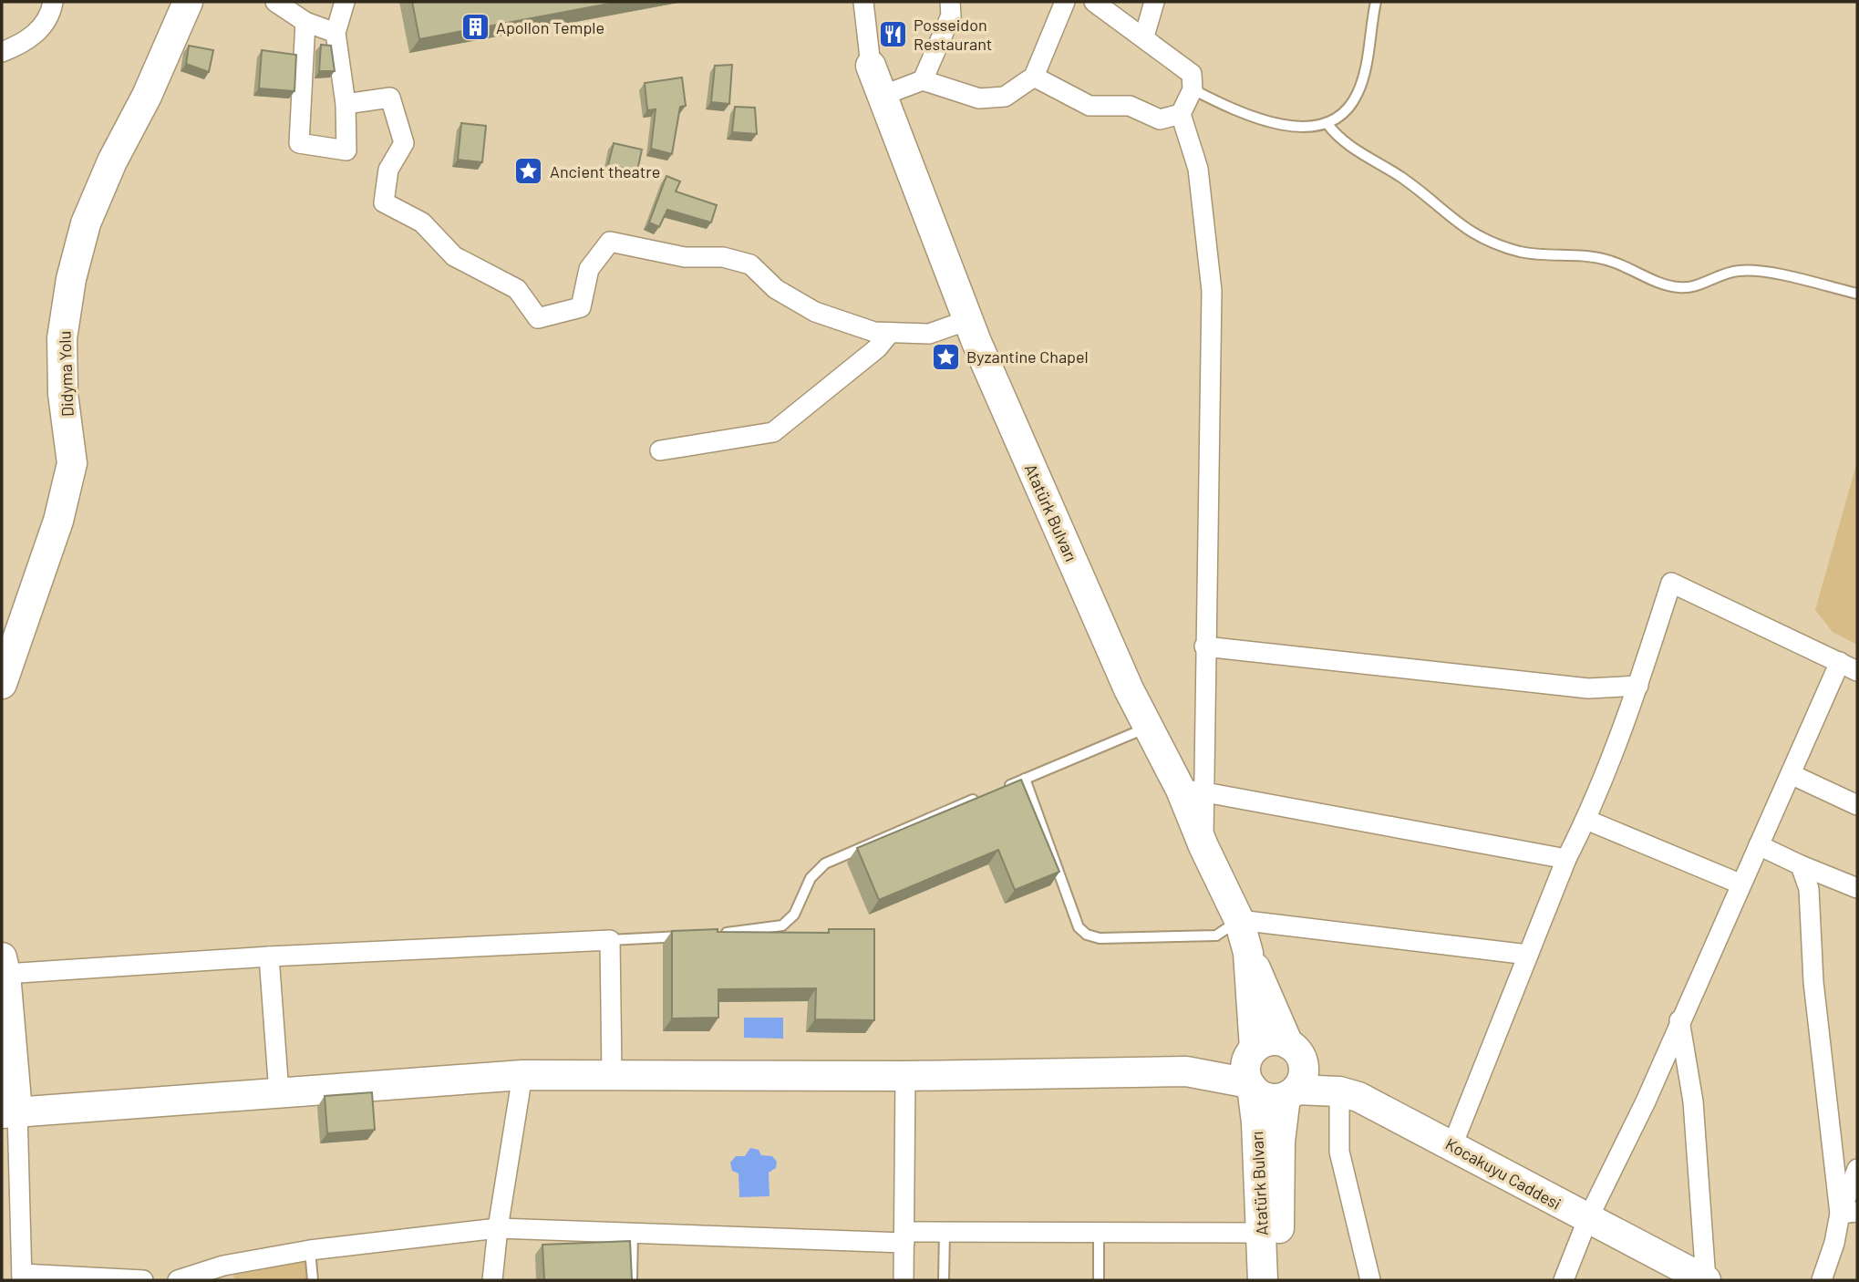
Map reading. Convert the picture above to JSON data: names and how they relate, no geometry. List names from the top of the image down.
{
  "streets": {
    "street": ["Didyma Yolu", "Atatürk Bulvarı", "Kocakuyu Caddesi"]
  },
  "crossings": [
    ["Atatürk Bulvarı", "Kocakuyu Caddesi"]
  ],
  "places": {
    "building": ["Apollon Temple"],
    "restaurant": ["Posseidon Restaurant"],
    "place": ["Ancient theatre", "Byzantine Chapel"]
  }
}
